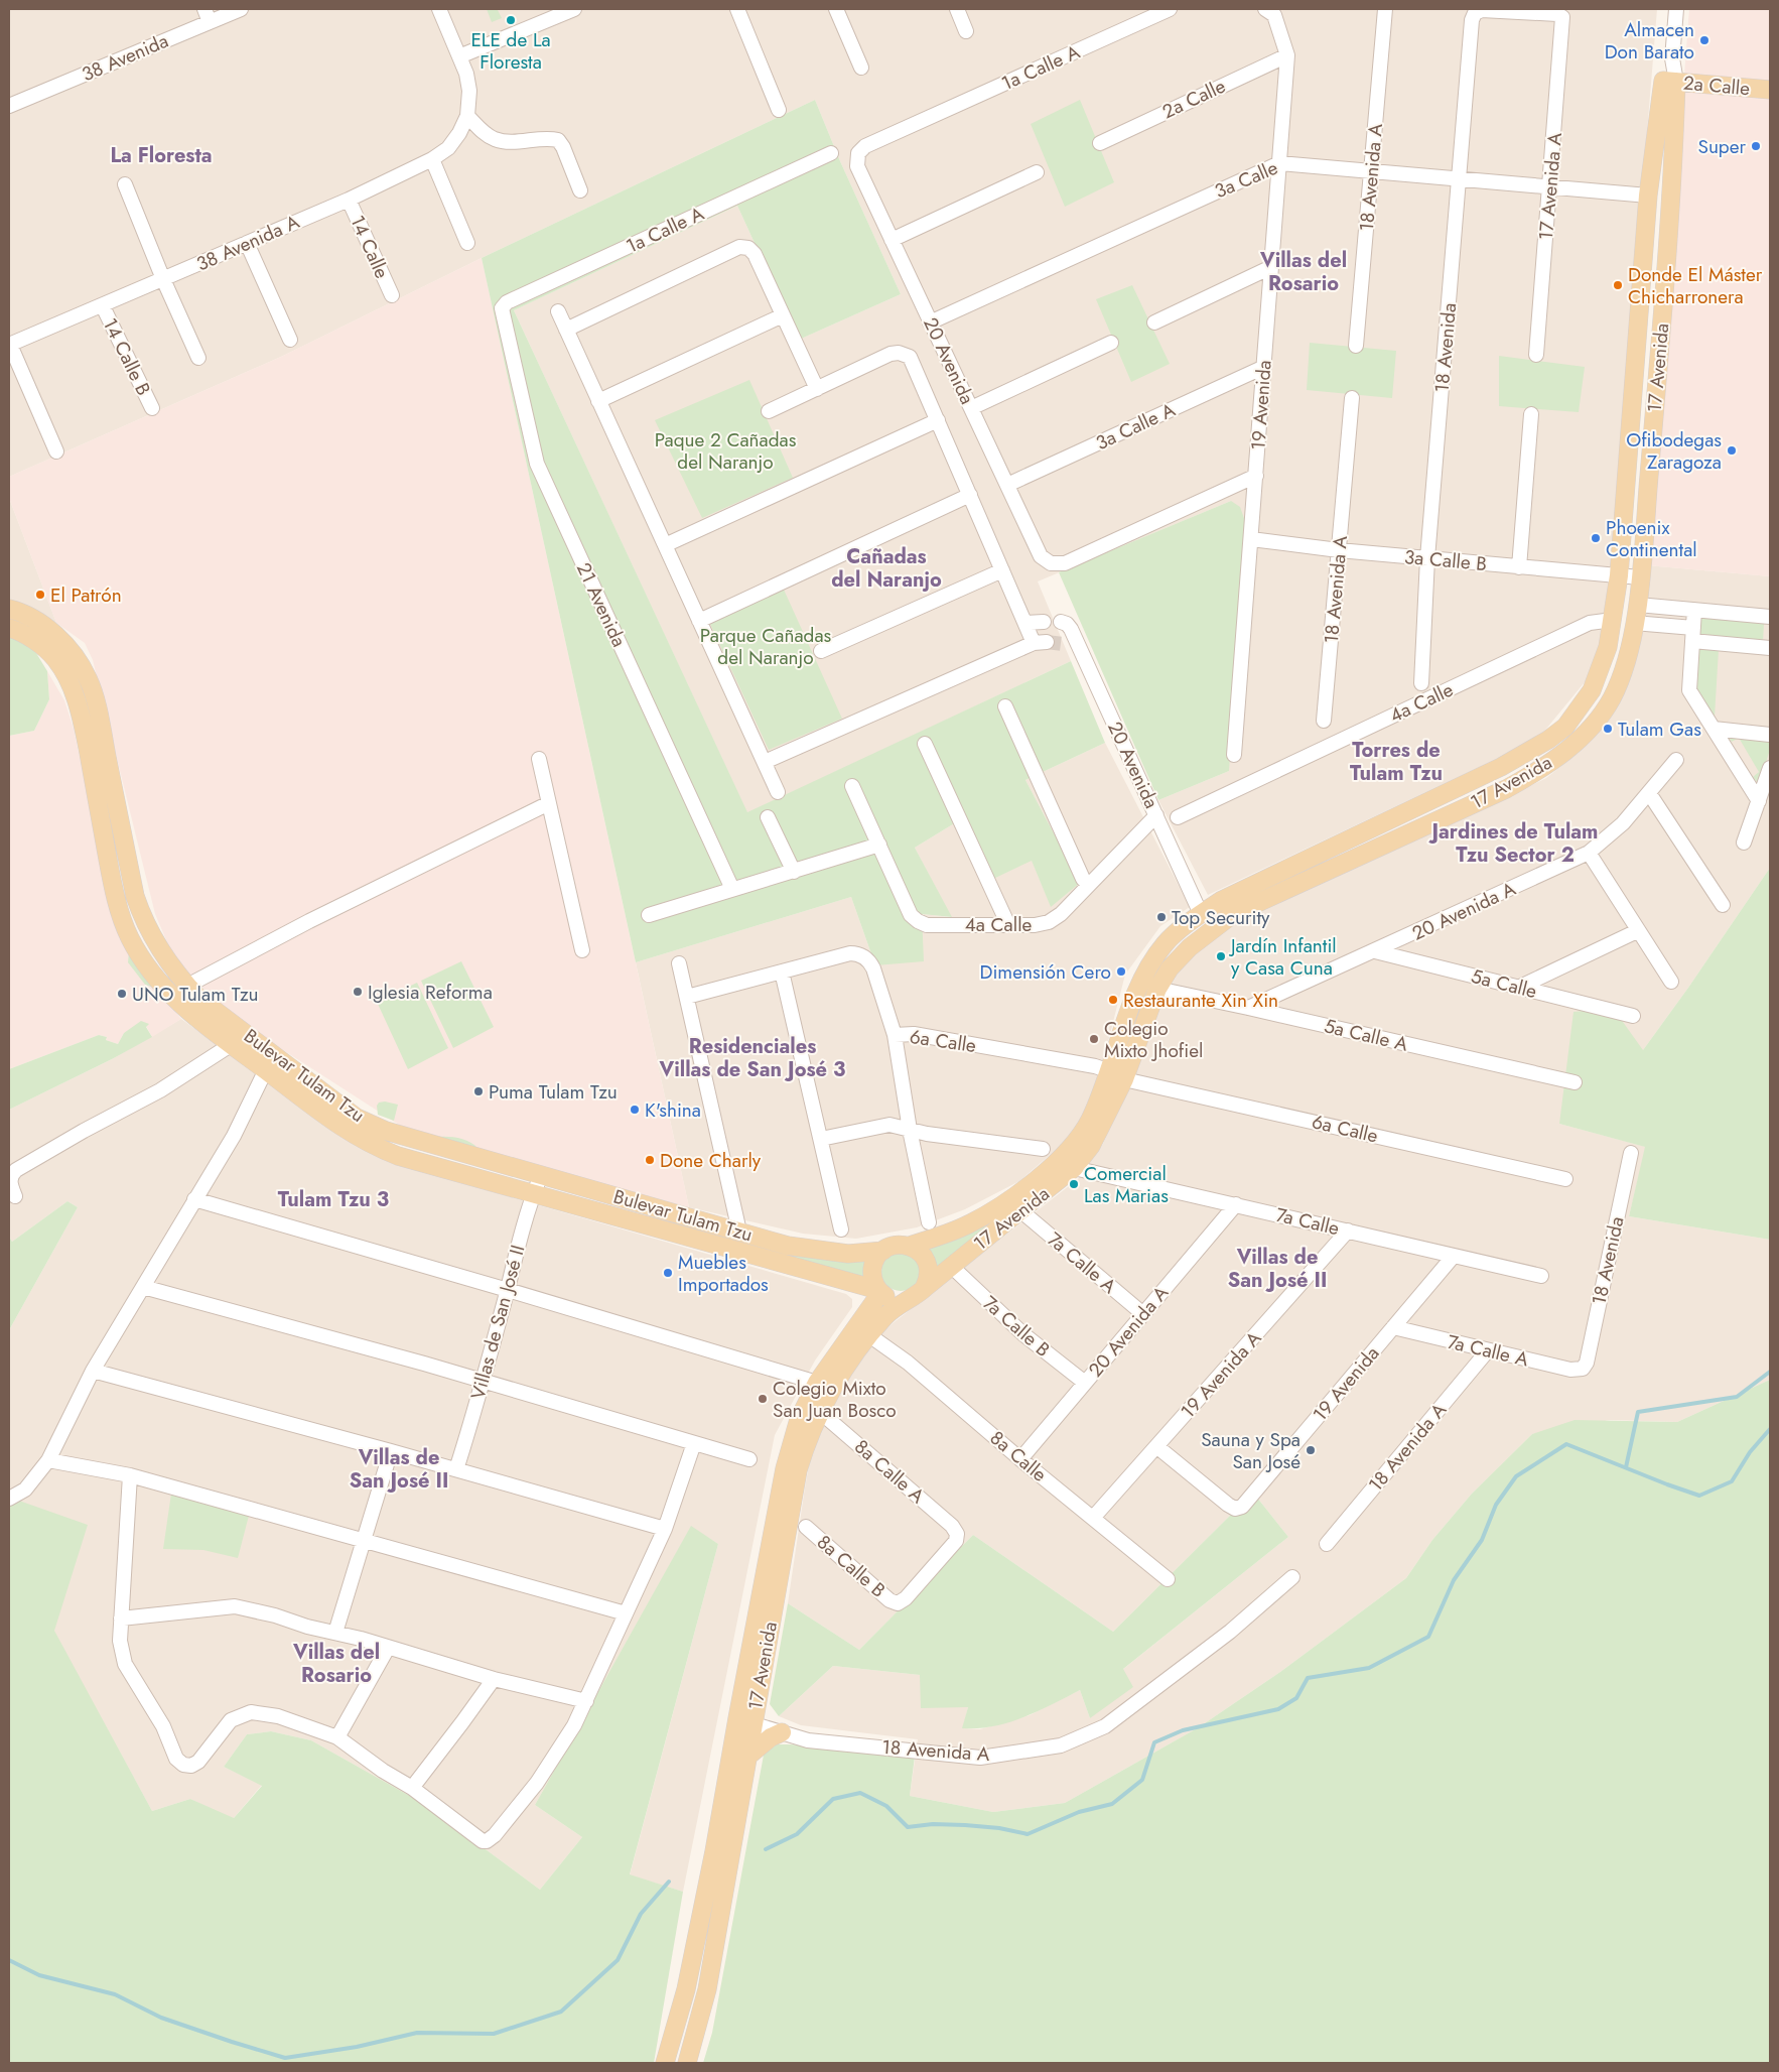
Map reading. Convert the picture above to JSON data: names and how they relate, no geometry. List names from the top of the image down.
{
  "streets": {
    "main road": ["2a Calle", "17 Avenida", "Bulevar Tulam Tzu"],
    "street": [
      "38 Avenida",
      "1a Calle A",
      "18 Avenida A",
      "3a Calle",
      "17 Avenida A",
      "38 Avenida A",
      "14 Calle",
      "18 Avenida",
      "14 Calle B",
      "20 Avenida",
      "19 Avenida",
      "3a Calle A",
      "3a Calle B",
      "21 Avenida",
      "4a Calle",
      "20 Avenida A",
      "5a Calle",
      "5a Calle A",
      "6a Calle",
      "7a Calle",
      "7a Calle A",
      "Villas de San José II",
      "7a Calle B",
      "19 Avenida A",
      "8a Calle",
      "8a Calle A",
      "8a Calle B"
    ]
  },
  "crossings": [
    ["1a Calle A", "20 Avenida"],
    ["1a Calle A", "21 Avenida"],
    ["2a Calle", "17 Avenida"],
    ["2a Calle", "19 Avenida"],
    ["18 Avenida A", "3a Calle"],
    ["18 Avenida A", "17 Avenida"],
    ["18 Avenida A", "3a Calle B"],
    ["18 Avenida A", "7a Calle A"],
    ["3a Calle", "17 Avenida A"],
    ["3a Calle", "18 Avenida"],
    ["3a Calle", "20 Avenida"],
    ["3a Calle", "17 Avenida"],
    ["3a Calle", "19 Avenida"],
    ["17 Avenida A", "18 Avenida"],
    ["38 Avenida A", "14 Calle"],
    ["38 Avenida A", "14 Calle B"],
    ["18 Avenida", "3a Calle B"],
    ["18 Avenida", "7a Calle A"],
    ["20 Avenida", "17 Avenida"],
    ["20 Avenida", "19 Avenida"],
    ["20 Avenida", "3a Calle A"],
    ["20 Avenida", "4a Calle"],
    ["17 Avenida", "3a Calle B"],
    ["17 Avenida", "4a Calle"],
    ["17 Avenida", "5a Calle A"],
    ["17 Avenida", "6a Calle"],
    ["17 Avenida", "Bulevar Tulam Tzu"],
    ["17 Avenida", "7a Calle"],
    ["17 Avenida", "7a Calle A"],
    ["17 Avenida", "7a Calle B"],
    ["17 Avenida", "8a Calle"],
    ["17 Avenida", "8a Calle A"],
    ["19 Avenida", "3a Calle A"],
    ["19 Avenida", "3a Calle B"],
    ["19 Avenida", "7a Calle"],
    ["19 Avenida", "7a Calle A"],
    ["19 Avenida", "19 Avenida A"],
    ["20 Avenida A", "5a Calle"],
    ["20 Avenida A", "5a Calle A"],
    ["20 Avenida A", "7a Calle"],
    ["20 Avenida A", "7a Calle A"],
    ["20 Avenida A", "7a Calle B"],
    ["20 Avenida A", "8a Calle"],
    ["Bulevar Tulam Tzu", "Villas de San José II"],
    ["7a Calle", "19 Avenida A"],
    ["19 Avenida A", "8a Calle"],
    ["8a Calle A", "8a Calle B"]
  ],
  "districts": [
    "La Floresta",
    "Villas del Rosario",
    "Cañadas del Naranjo",
    "Torres de Tulam Tzu",
    "Jardines de Tulam Tzu Sector 2",
    "Residenciales Villas de San José 3",
    "Tulam Tzu 3",
    "Villas de San José II",
    "Villas de San José II",
    "Villas del Rosario"
  ],
  "parks": ["Paque 2 Cañadas del Naranjo", "Parque Cañadas del Naranjo"],
  "places": [
    "ELE de La Floresta",
    "Almacen Don Barato",
    "Super",
    "Donde El Máster Chicharronera",
    "Ofibodegas Zaragoza",
    "Phoenix Continental",
    "El Patrón",
    "Tulam Gas",
    "Top Security",
    "Jardín Infantil y Casa Cuna",
    "Dimensión Cero",
    "Iglesia Reforma",
    "UNO Tulam Tzu",
    "Restaurante Xin Xin",
    "Colegio Mixto Jhofiel",
    "Puma Tulam Tzu",
    "K'shina",
    "Done Charly",
    "Comercial Las Marias",
    "Muebles Importados",
    "Colegio Mixto San Juan Bosco",
    "Sauna y Spa San José"
  ]
}
